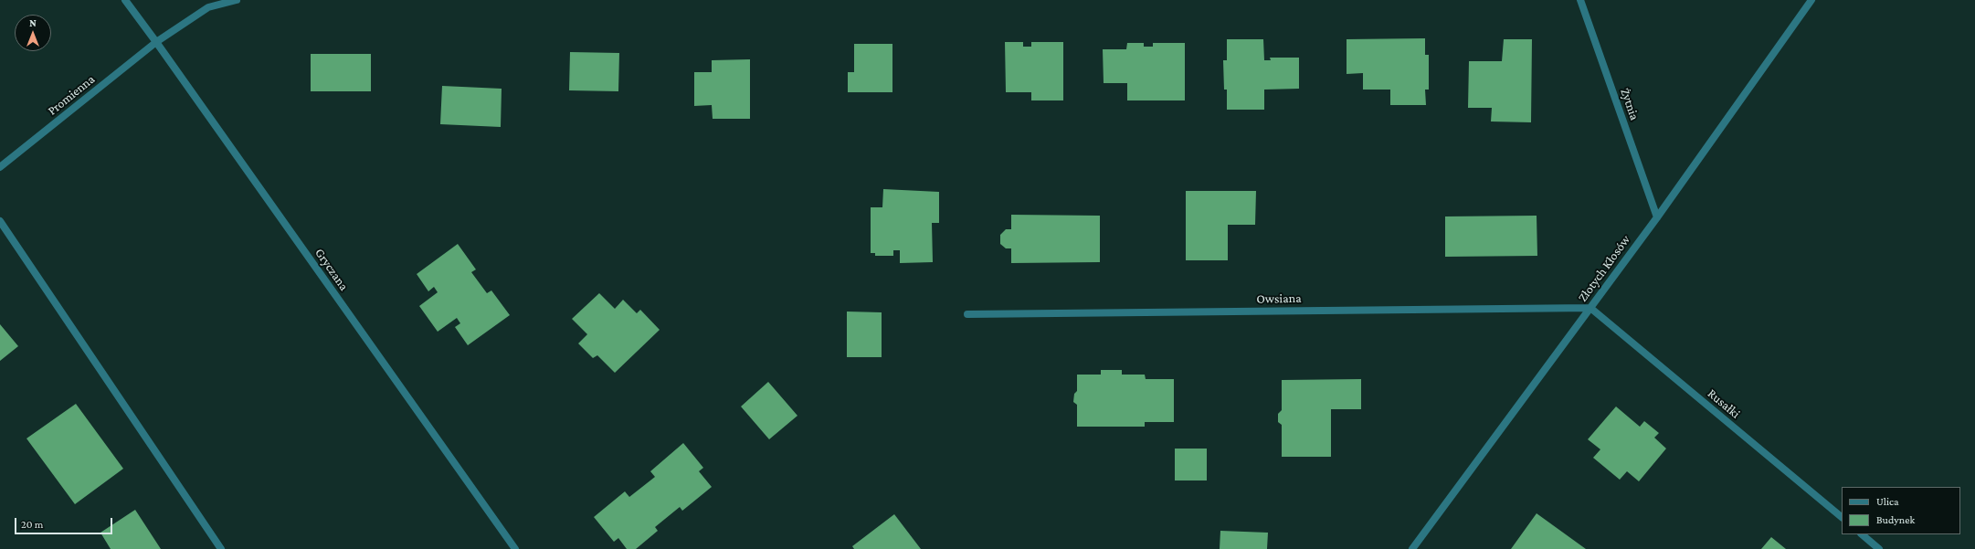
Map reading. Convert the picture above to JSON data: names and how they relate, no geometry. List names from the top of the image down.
{
  "streets": {
    "street": [
      "Promienna",
      "Żytnia",
      "Złotych Kłosów",
      "Gryczana",
      "Owsiana",
      "Rusałki"
    ]
  },
  "crossings": [
    ["Promienna", "Gryczana"],
    ["Żytnia", "Złotych Kłosów"],
    ["Złotych Kłosów", "Owsiana"],
    ["Złotych Kłosów", "Rusałki"],
    ["Owsiana", "Rusałki"]
  ],
  "legend": ["Ulica", "Budynek"],
  "scale_bar": "20 m",
  "north": "top"
}
